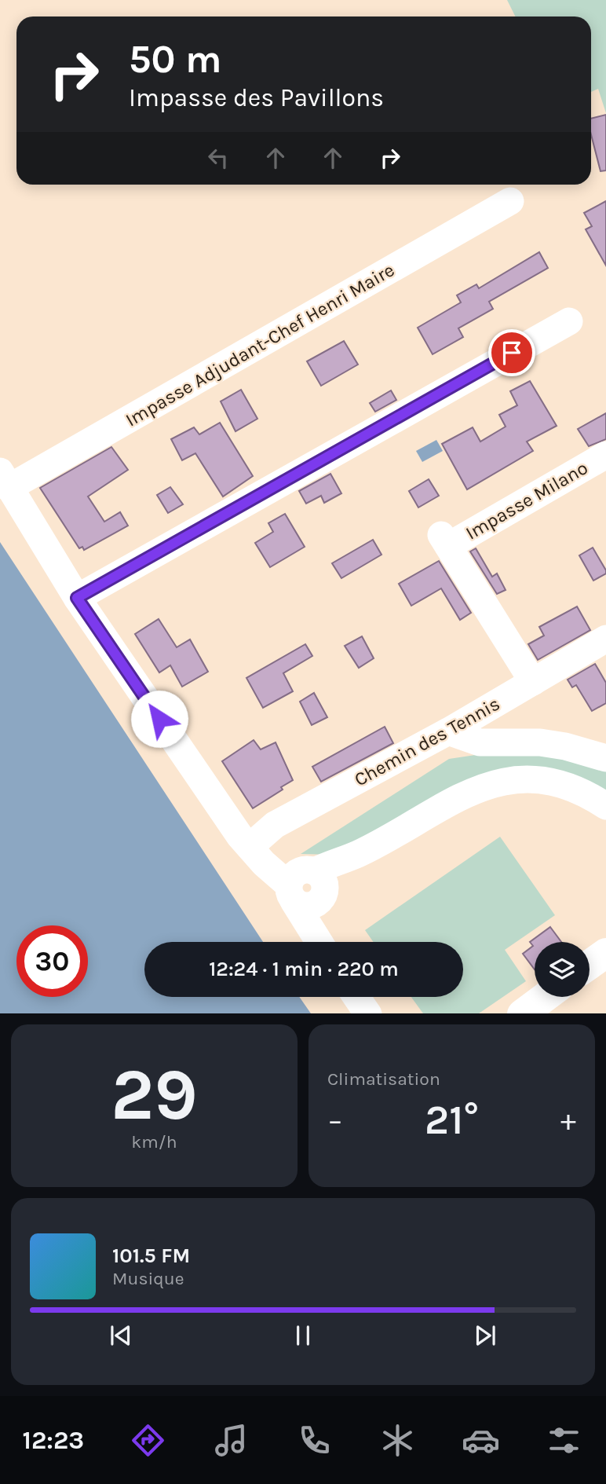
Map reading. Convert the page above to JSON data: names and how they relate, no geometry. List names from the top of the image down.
{
  "streets": {
    "street": ["Impasse Adjudant-Chef Henri Maire", "Impasse Milano", "Chemin des Tennis"]
  },
  "crossings": [
    ["Impasse Milano", "Chemin des Tennis"]
  ],
  "page": {
    "turn": ["50 m", "Impasse des Pavillons"],
    "limit": "30",
    "trip": "12:24 · 1 min · 220 m",
    "tile": [
      ["29", "km/h"],
      "Climatisation"
    ],
    "heat": ["−", "21°", "+"],
    "song": ["101.5 FM", "Musique"],
    "tabs": "12:23"
  }
}
